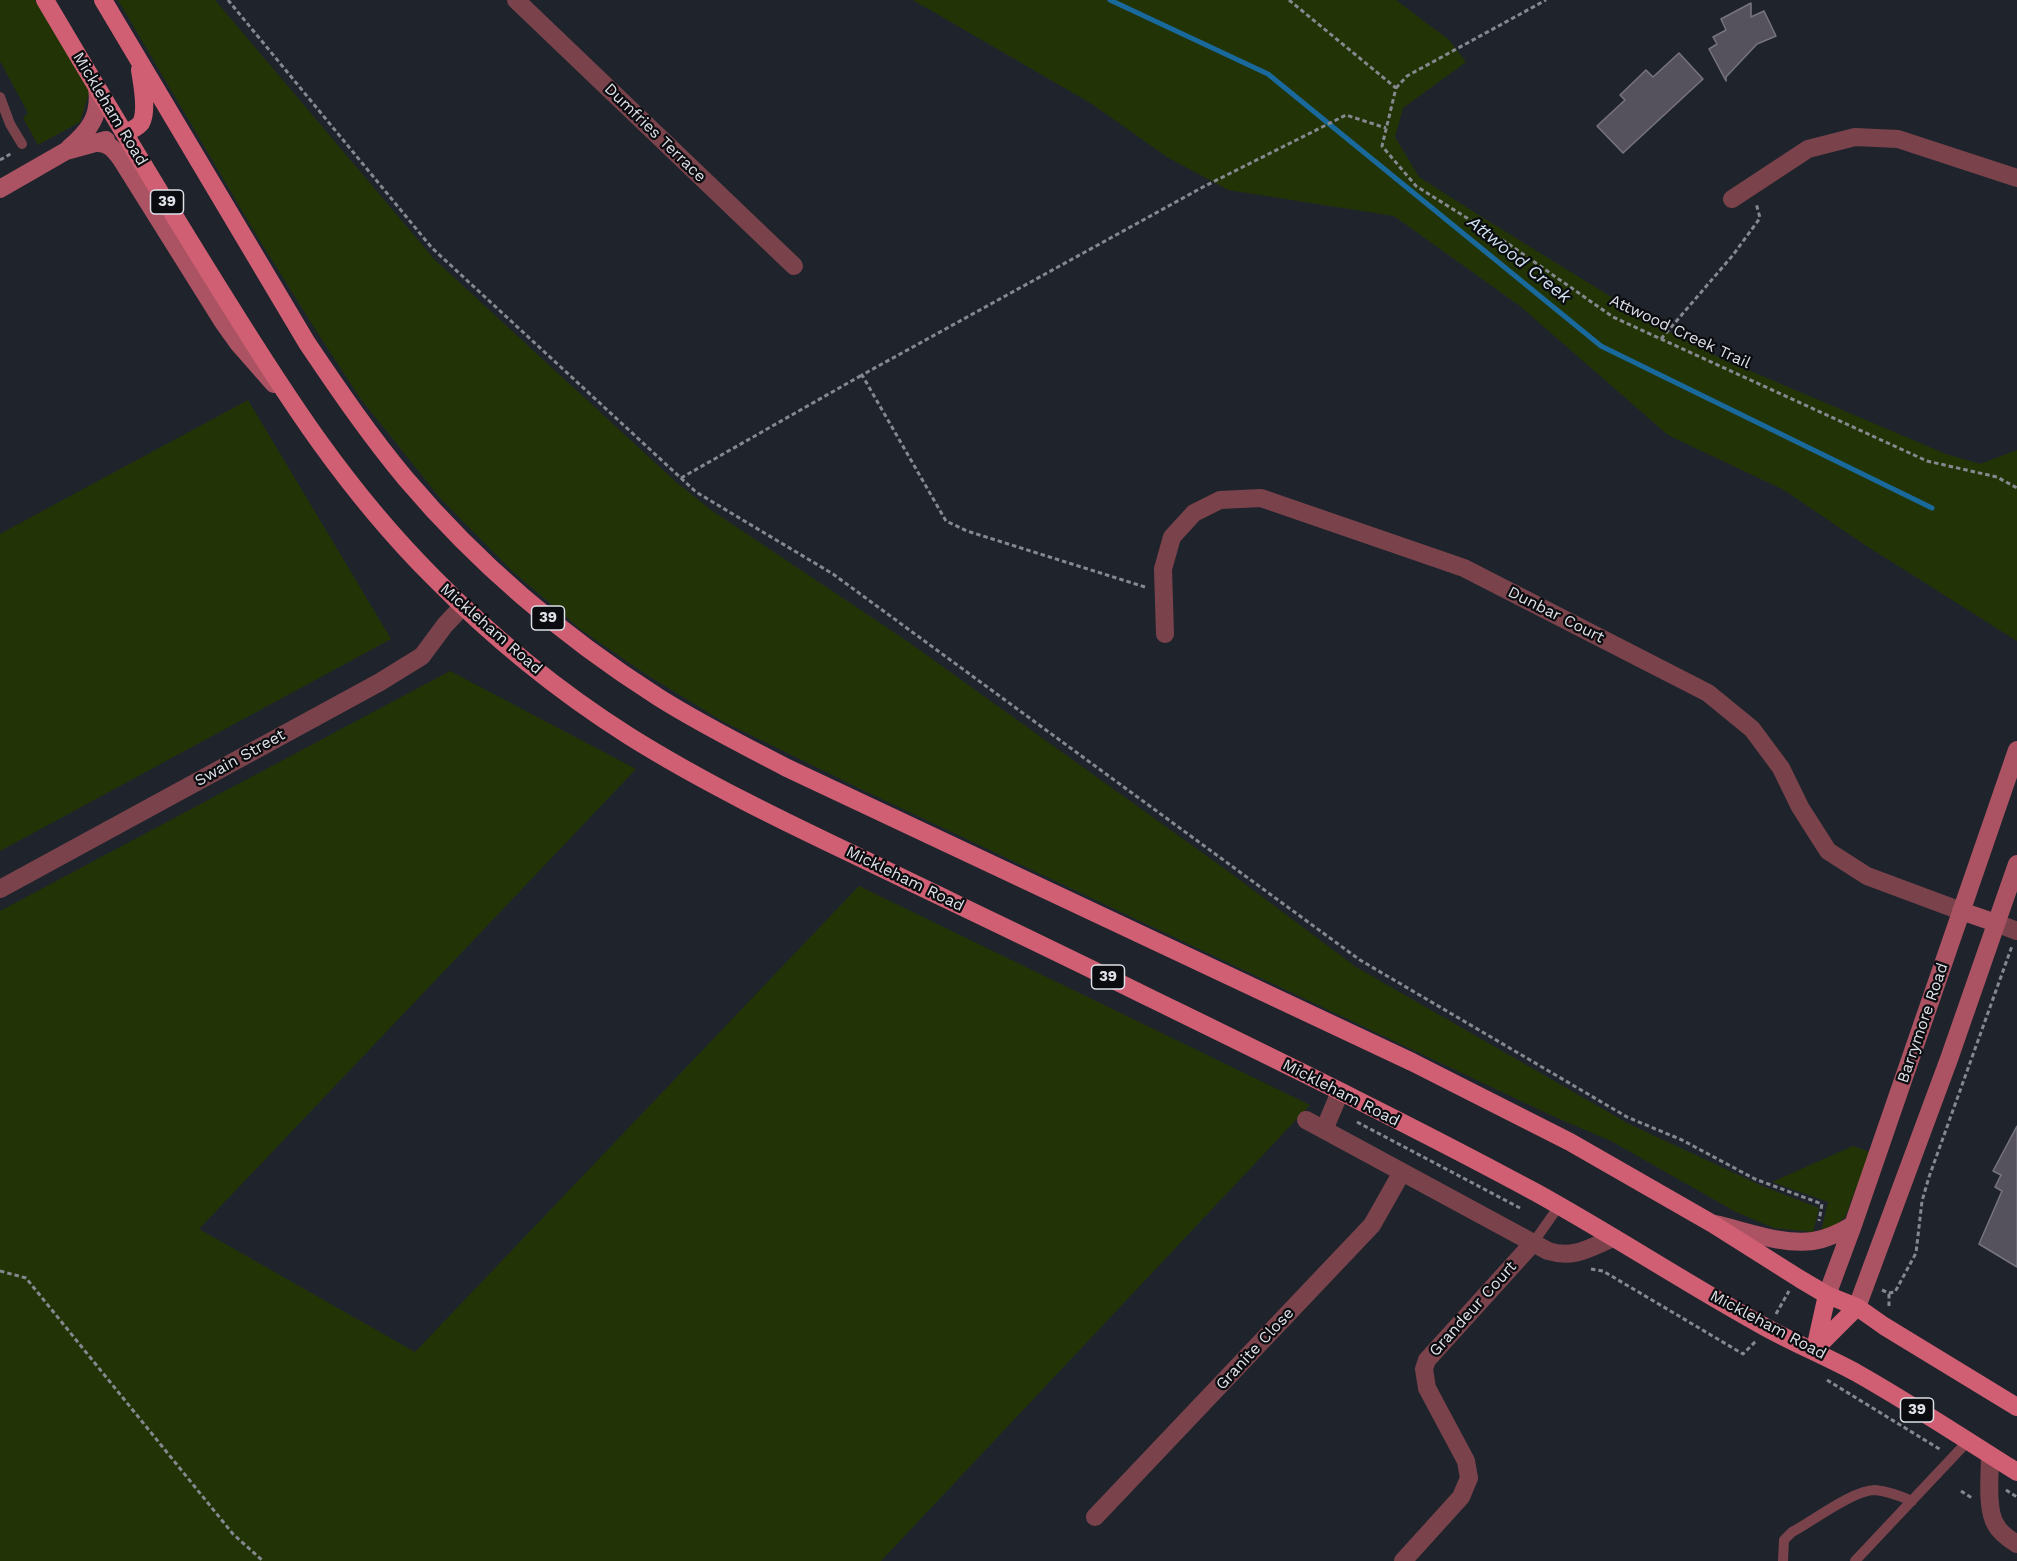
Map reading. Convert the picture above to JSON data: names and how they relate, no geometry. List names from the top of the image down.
{
  "streets": {
    "main road": ["Mickleham Road", "39"],
    "street": [
      "Dumfries Terrace",
      "Dunbar Court",
      "Swain Street",
      "Barrymore Road",
      "Grandeur Court",
      "Granite Close"
    ],
    "path": ["Attwood Creek Trail"]
  },
  "crossings": [
    ["Mickleham Road", "Swain Street"],
    ["39", "Barrymore Road"],
    ["Dunbar Court", "Barrymore Road"]
  ],
  "water": ["Attwood Creek"]
}
